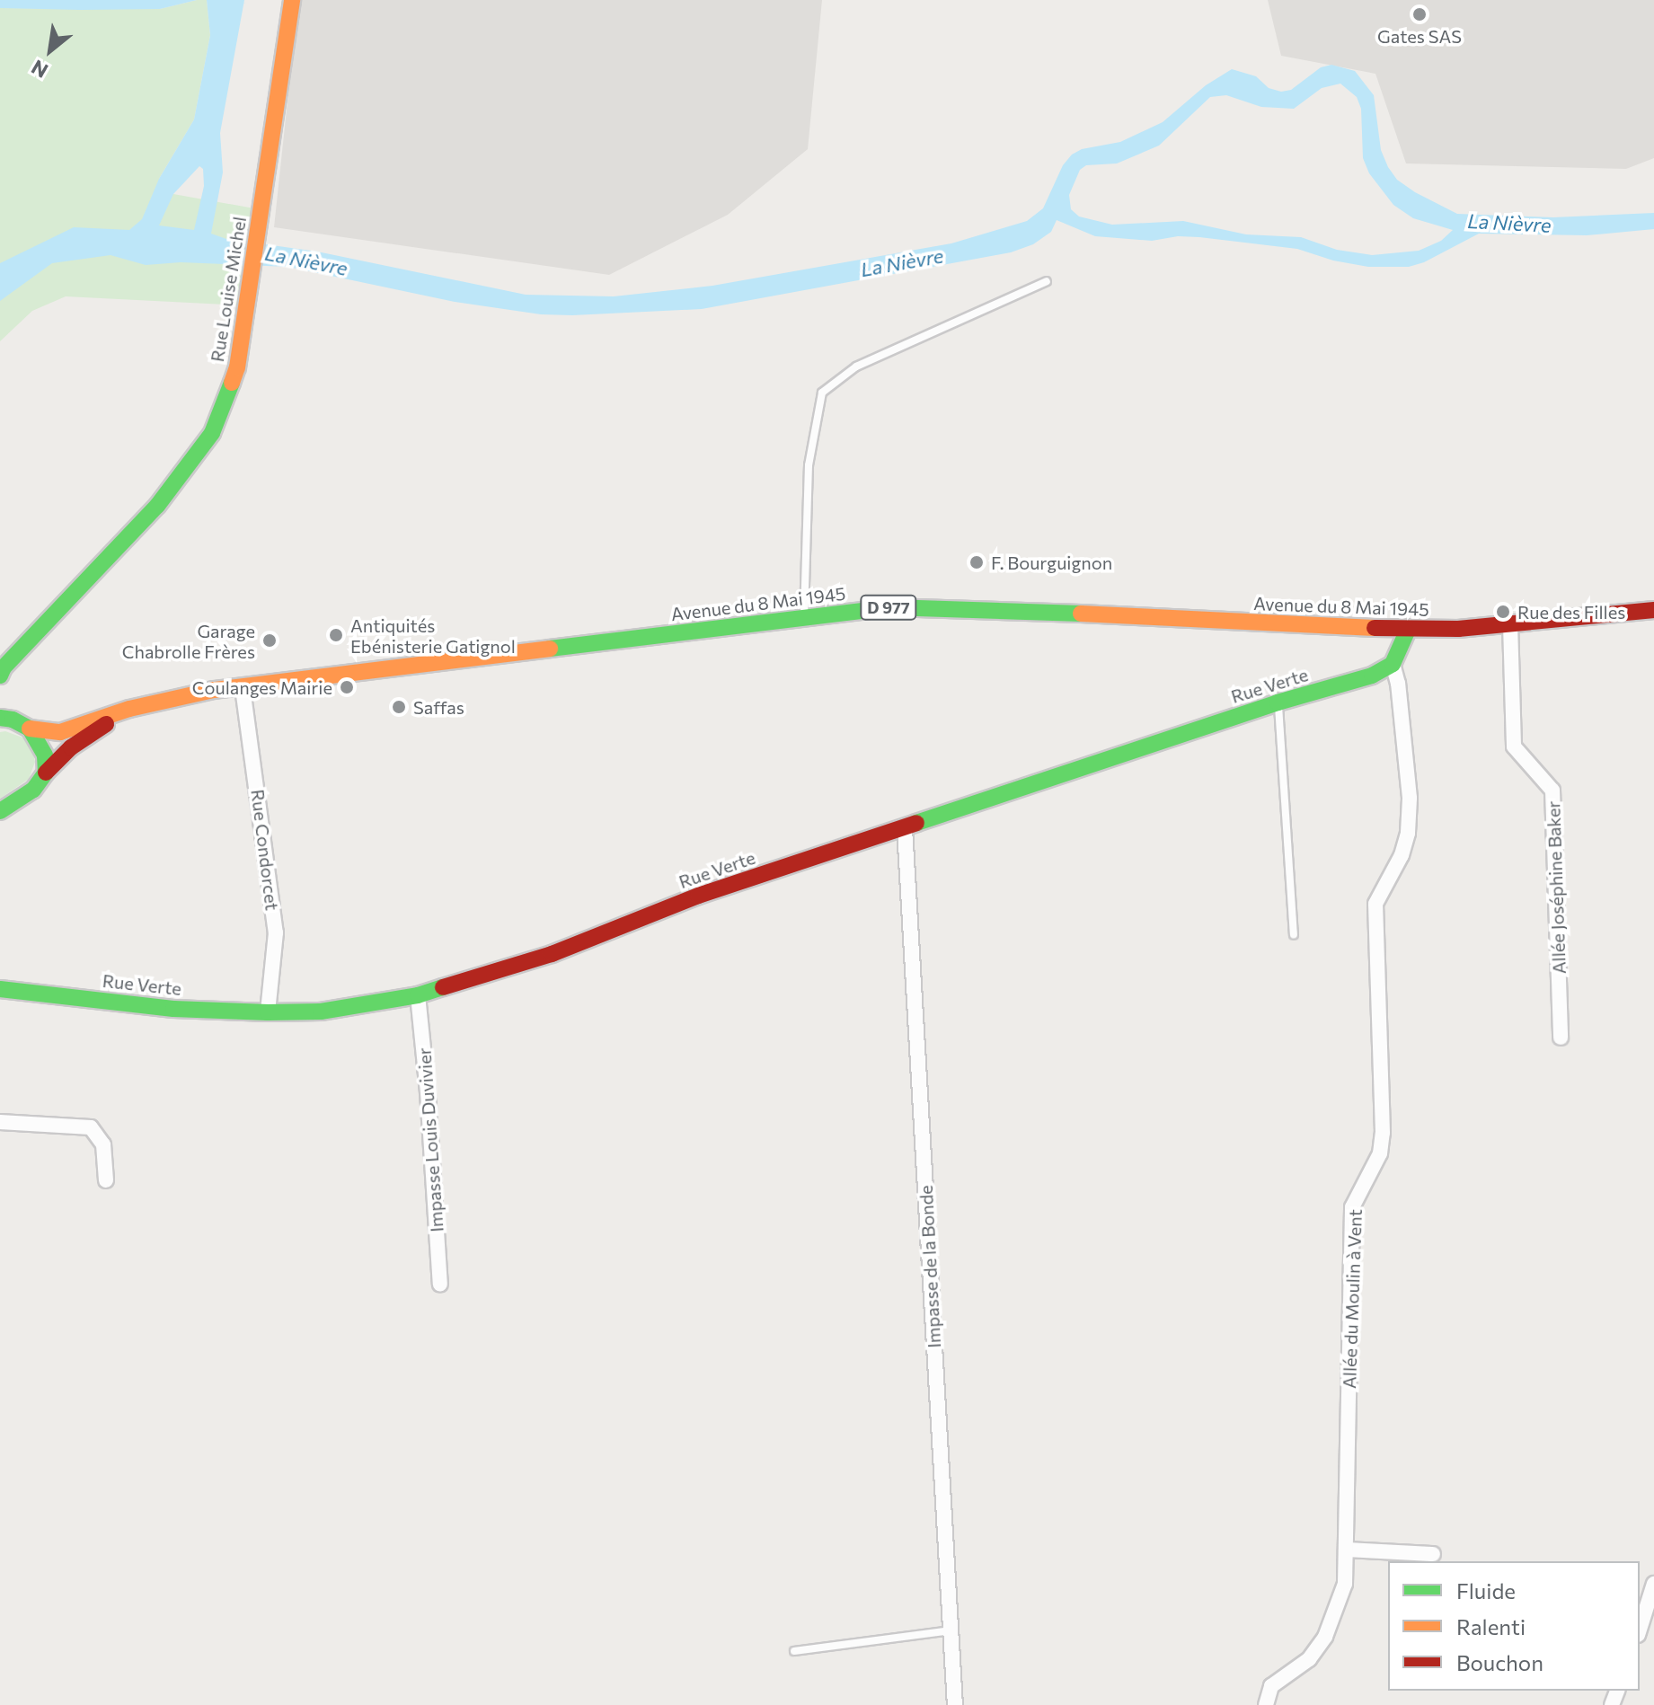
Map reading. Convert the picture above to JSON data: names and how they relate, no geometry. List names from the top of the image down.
{
  "streets": {
    "street": [
      "Rue Louise Michel",
      "Avenue du 8 Mai 1945",
      "D 977",
      "Rue Verte",
      "Rue Condorcet",
      "Allée Joséphine Baker",
      "Impasse Louis Duvivier",
      "Impasse de la Bonde",
      "Allée du Moulin à Vent"
    ]
  },
  "crossings": [
    ["Avenue du 8 Mai 1945", "Rue Condorcet"],
    ["Avenue du 8 Mai 1945", "Allée Joséphine Baker"],
    ["Rue Verte", "Rue Condorcet"],
    ["Rue Verte", "Impasse Louis Duvivier"],
    ["Rue Verte", "Impasse de la Bonde"],
    ["Rue Verte", "Allée du Moulin à Vent"]
  ],
  "water": ["La Nièvre"],
  "places": [
    "Gates SAS",
    "F. Bourguignon",
    "Rue des Filles",
    "Antiquités Ebénisterie Gatignol",
    "Garage Chabrolle Frères",
    "Coulanges Mairie",
    "Saffas"
  ],
  "legend": ["Fluide", "Ralenti", "Bouchon"],
  "north": "bottom left"
}
